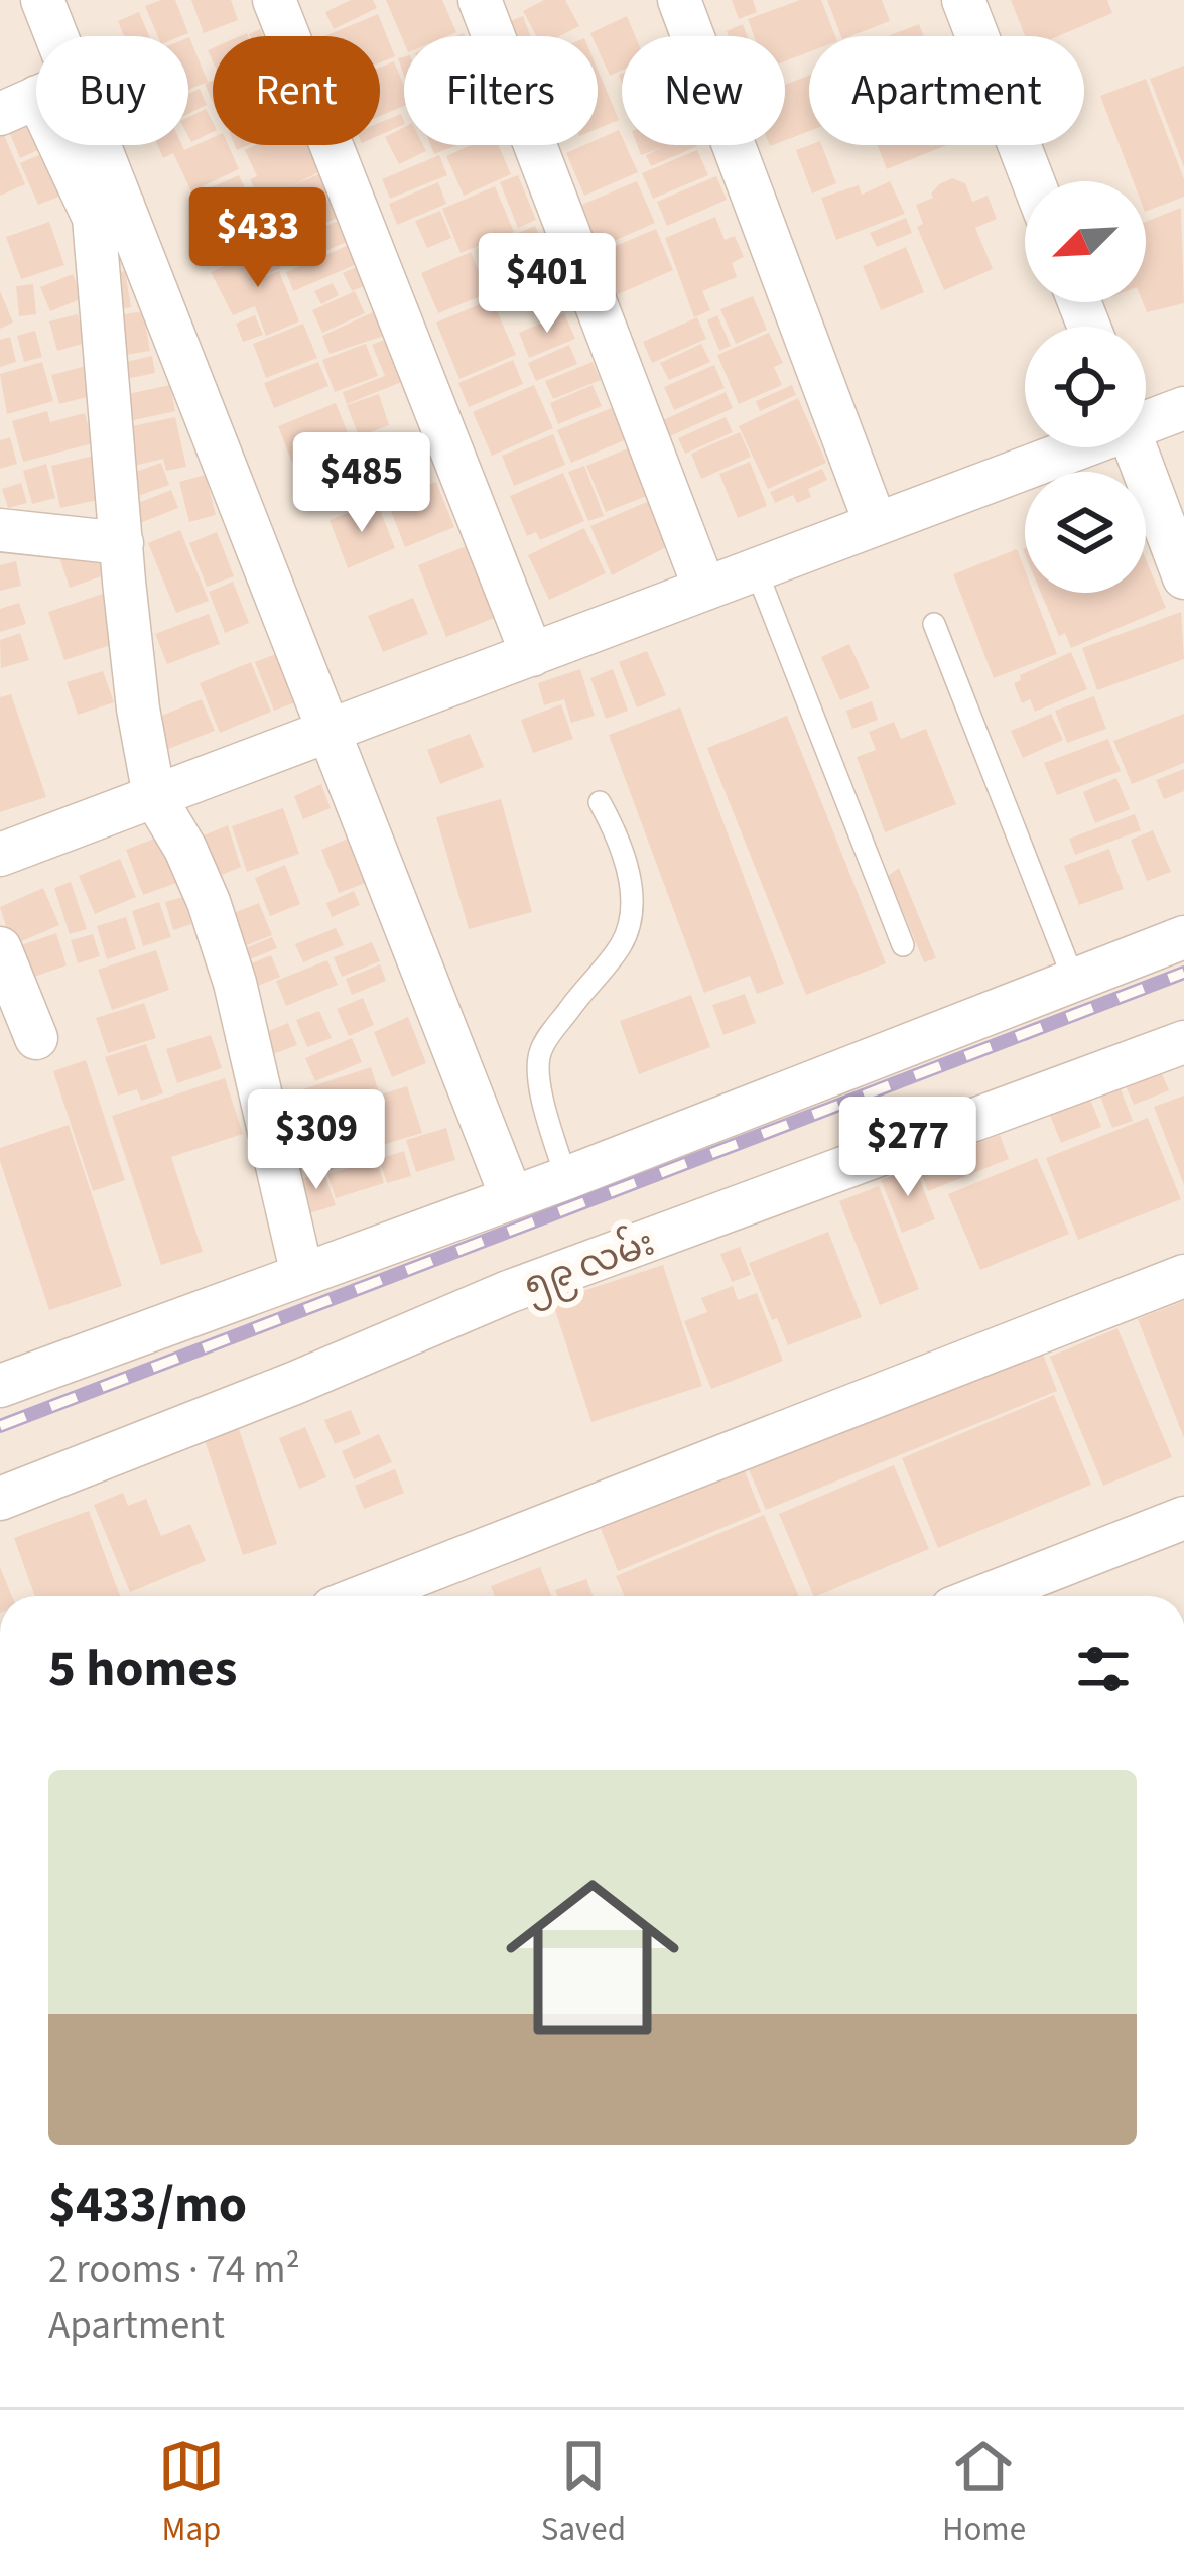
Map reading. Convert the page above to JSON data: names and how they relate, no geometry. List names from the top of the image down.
{
  "streets": {
    "street": ["၅၉ လမ်း"]
  },
  "north": "bottom left",
  "page": {
    "chip": [
      "Buy",
      "Rent",
      "Filters",
      "New",
      "Apartment"
    ],
    "price": [
      "$433",
      "$401",
      "$485",
      "$309",
      "$277"
    ],
    "heading": "5 homes",
    "list": [
      {
        "name": "$433/mo",
        "note": "2 rooms · 74 m² · Apartment"
      }
    ],
    "tabs": ["Map", "Saved", "Home"]
  }
}
